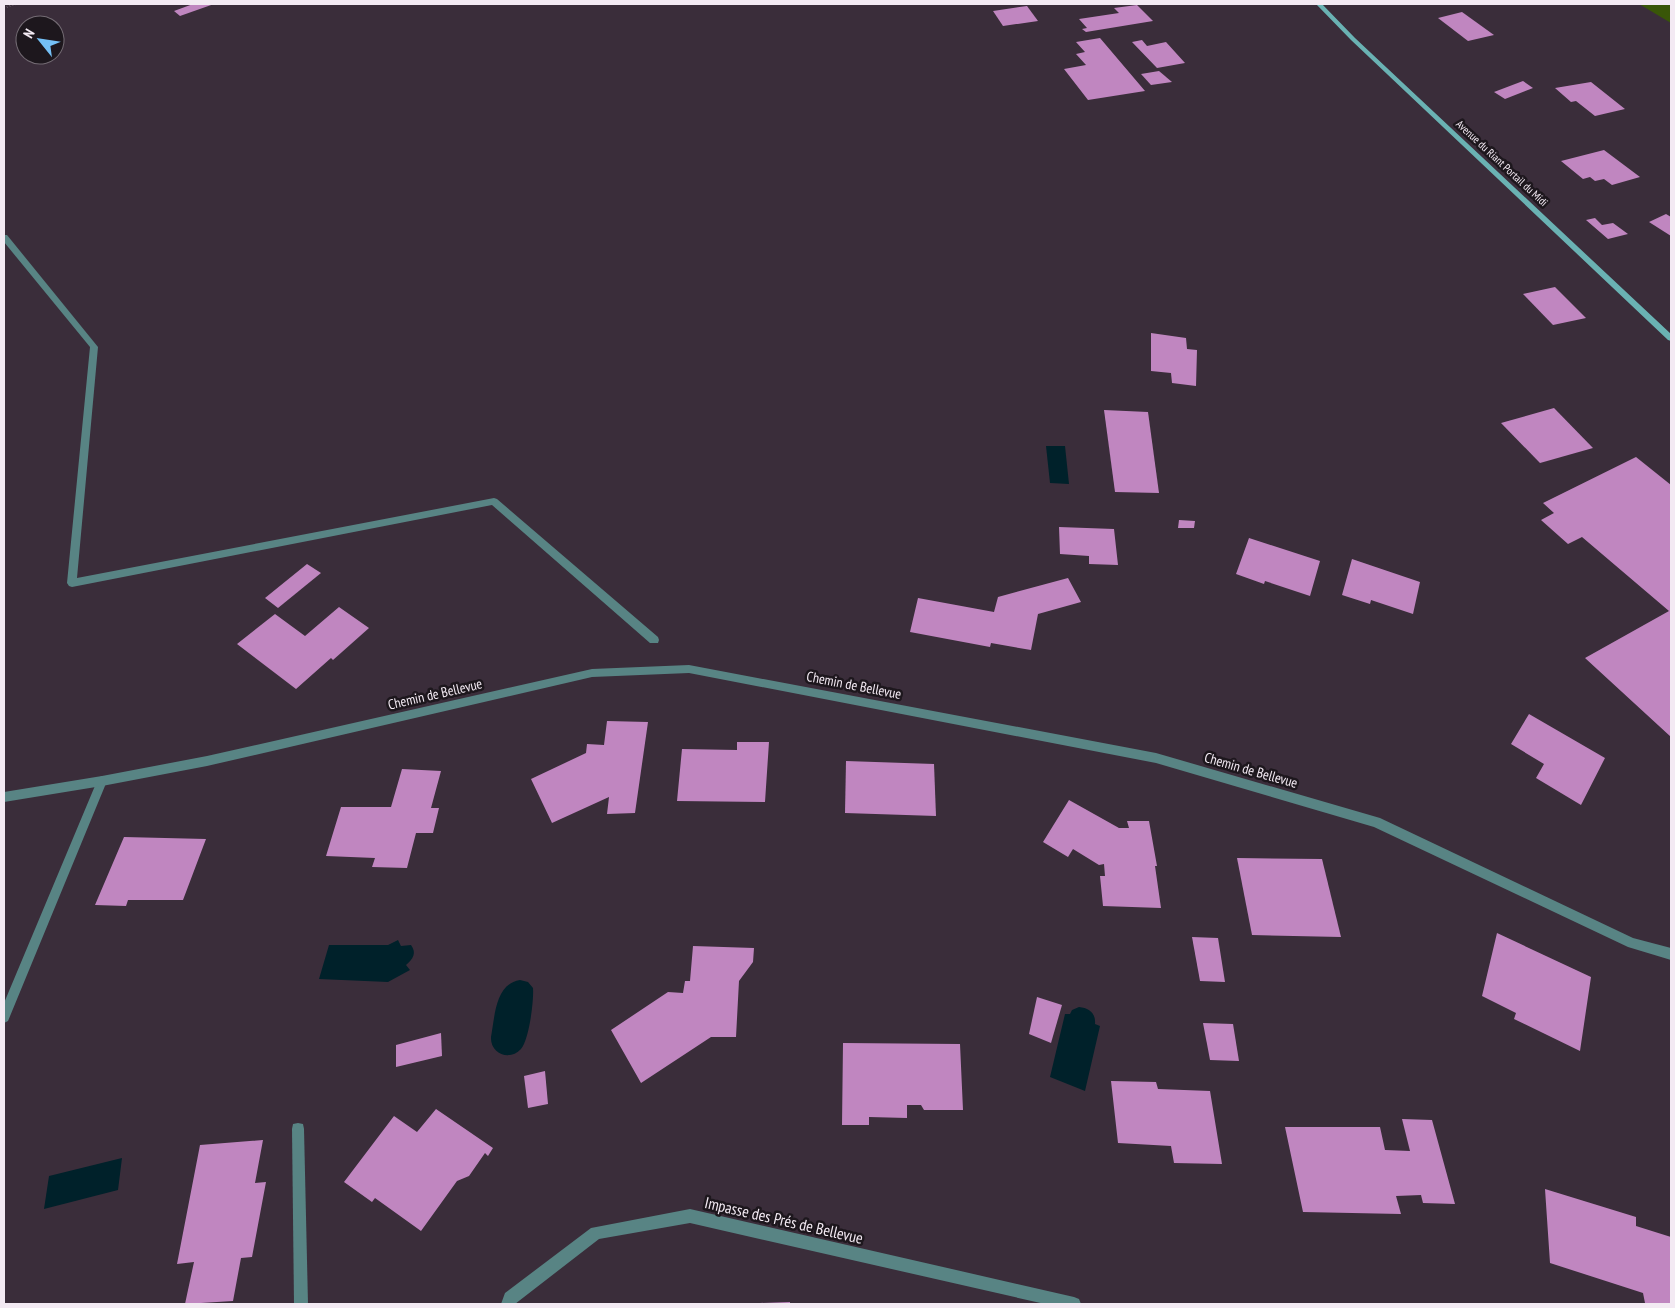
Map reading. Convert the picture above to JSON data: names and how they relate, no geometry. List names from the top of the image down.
{
  "streets": {
    "main road": ["Avenue du Riant Portail du Midi"],
    "street": ["Chemin de Bellevue", "Impasse des Prés de Bellevue"]
  },
  "north": "top left"
}
